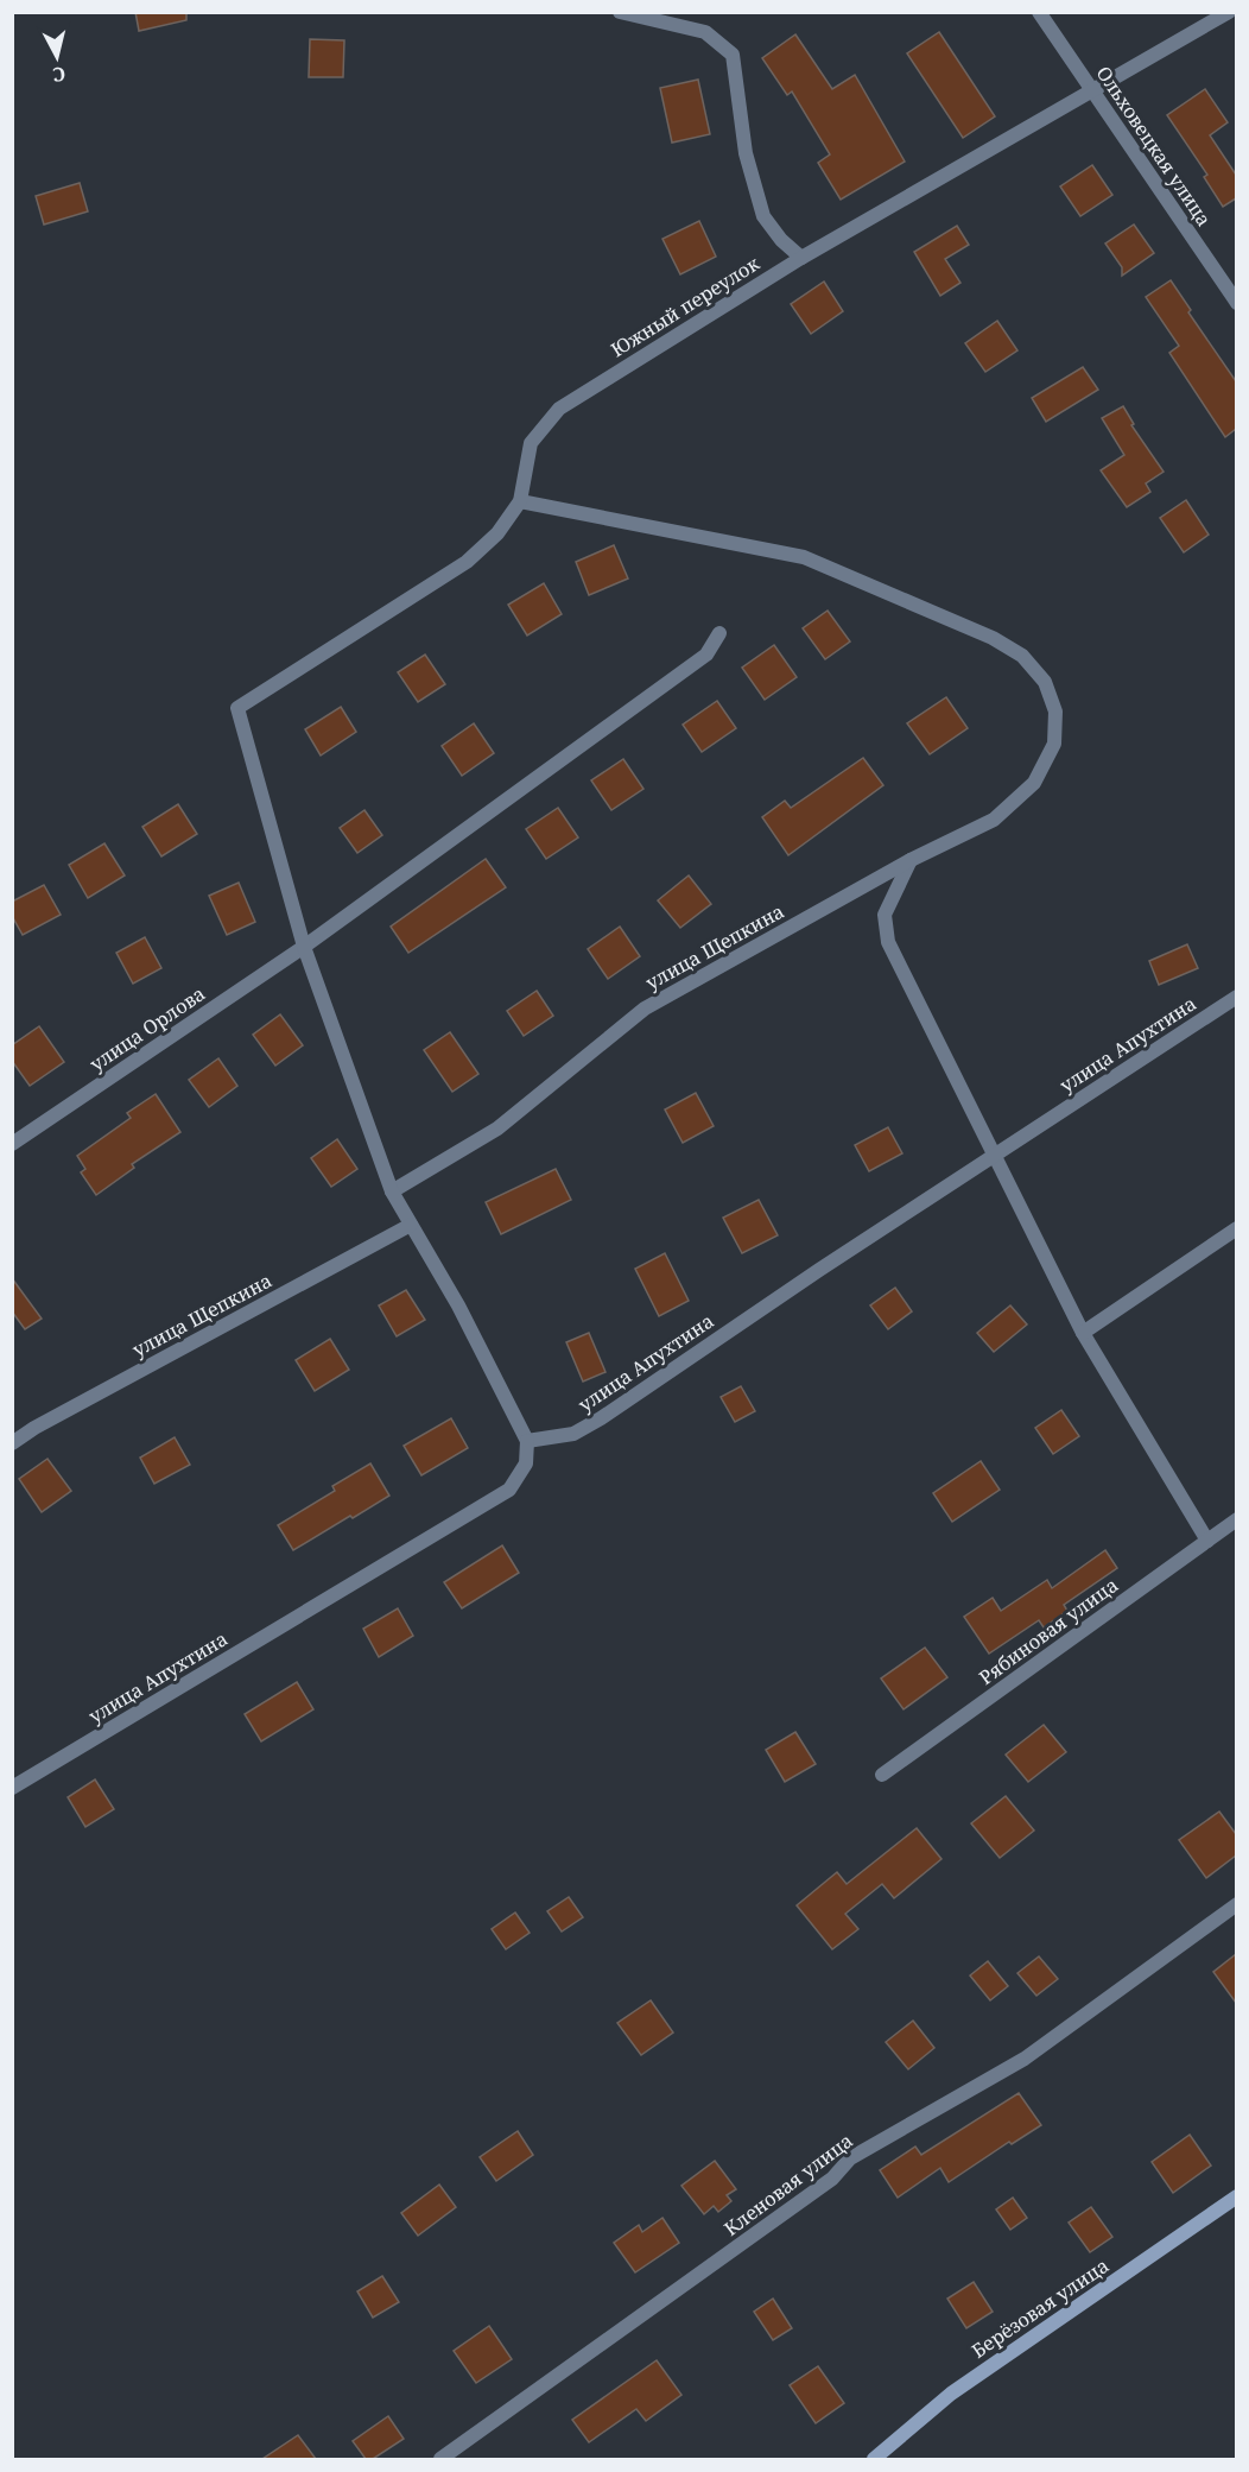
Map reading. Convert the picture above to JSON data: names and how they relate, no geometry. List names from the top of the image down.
{
  "streets": {
    "main road": ["Берёзовая улица"],
    "street": [
      "Ольховецкая улица",
      "Южный переулок",
      "улица Щепкина",
      "улица Орлова",
      "улица Апухтина",
      "Рябиновая улица",
      "Кленовая улица"
    ]
  },
  "crossings": [
    ["Ольховецкая улица", "Южный переулок"],
    ["Южный переулок", "улица Щепкина"],
    ["Южный переулок", "улица Орлова"]
  ],
  "north": "bottom"
}
